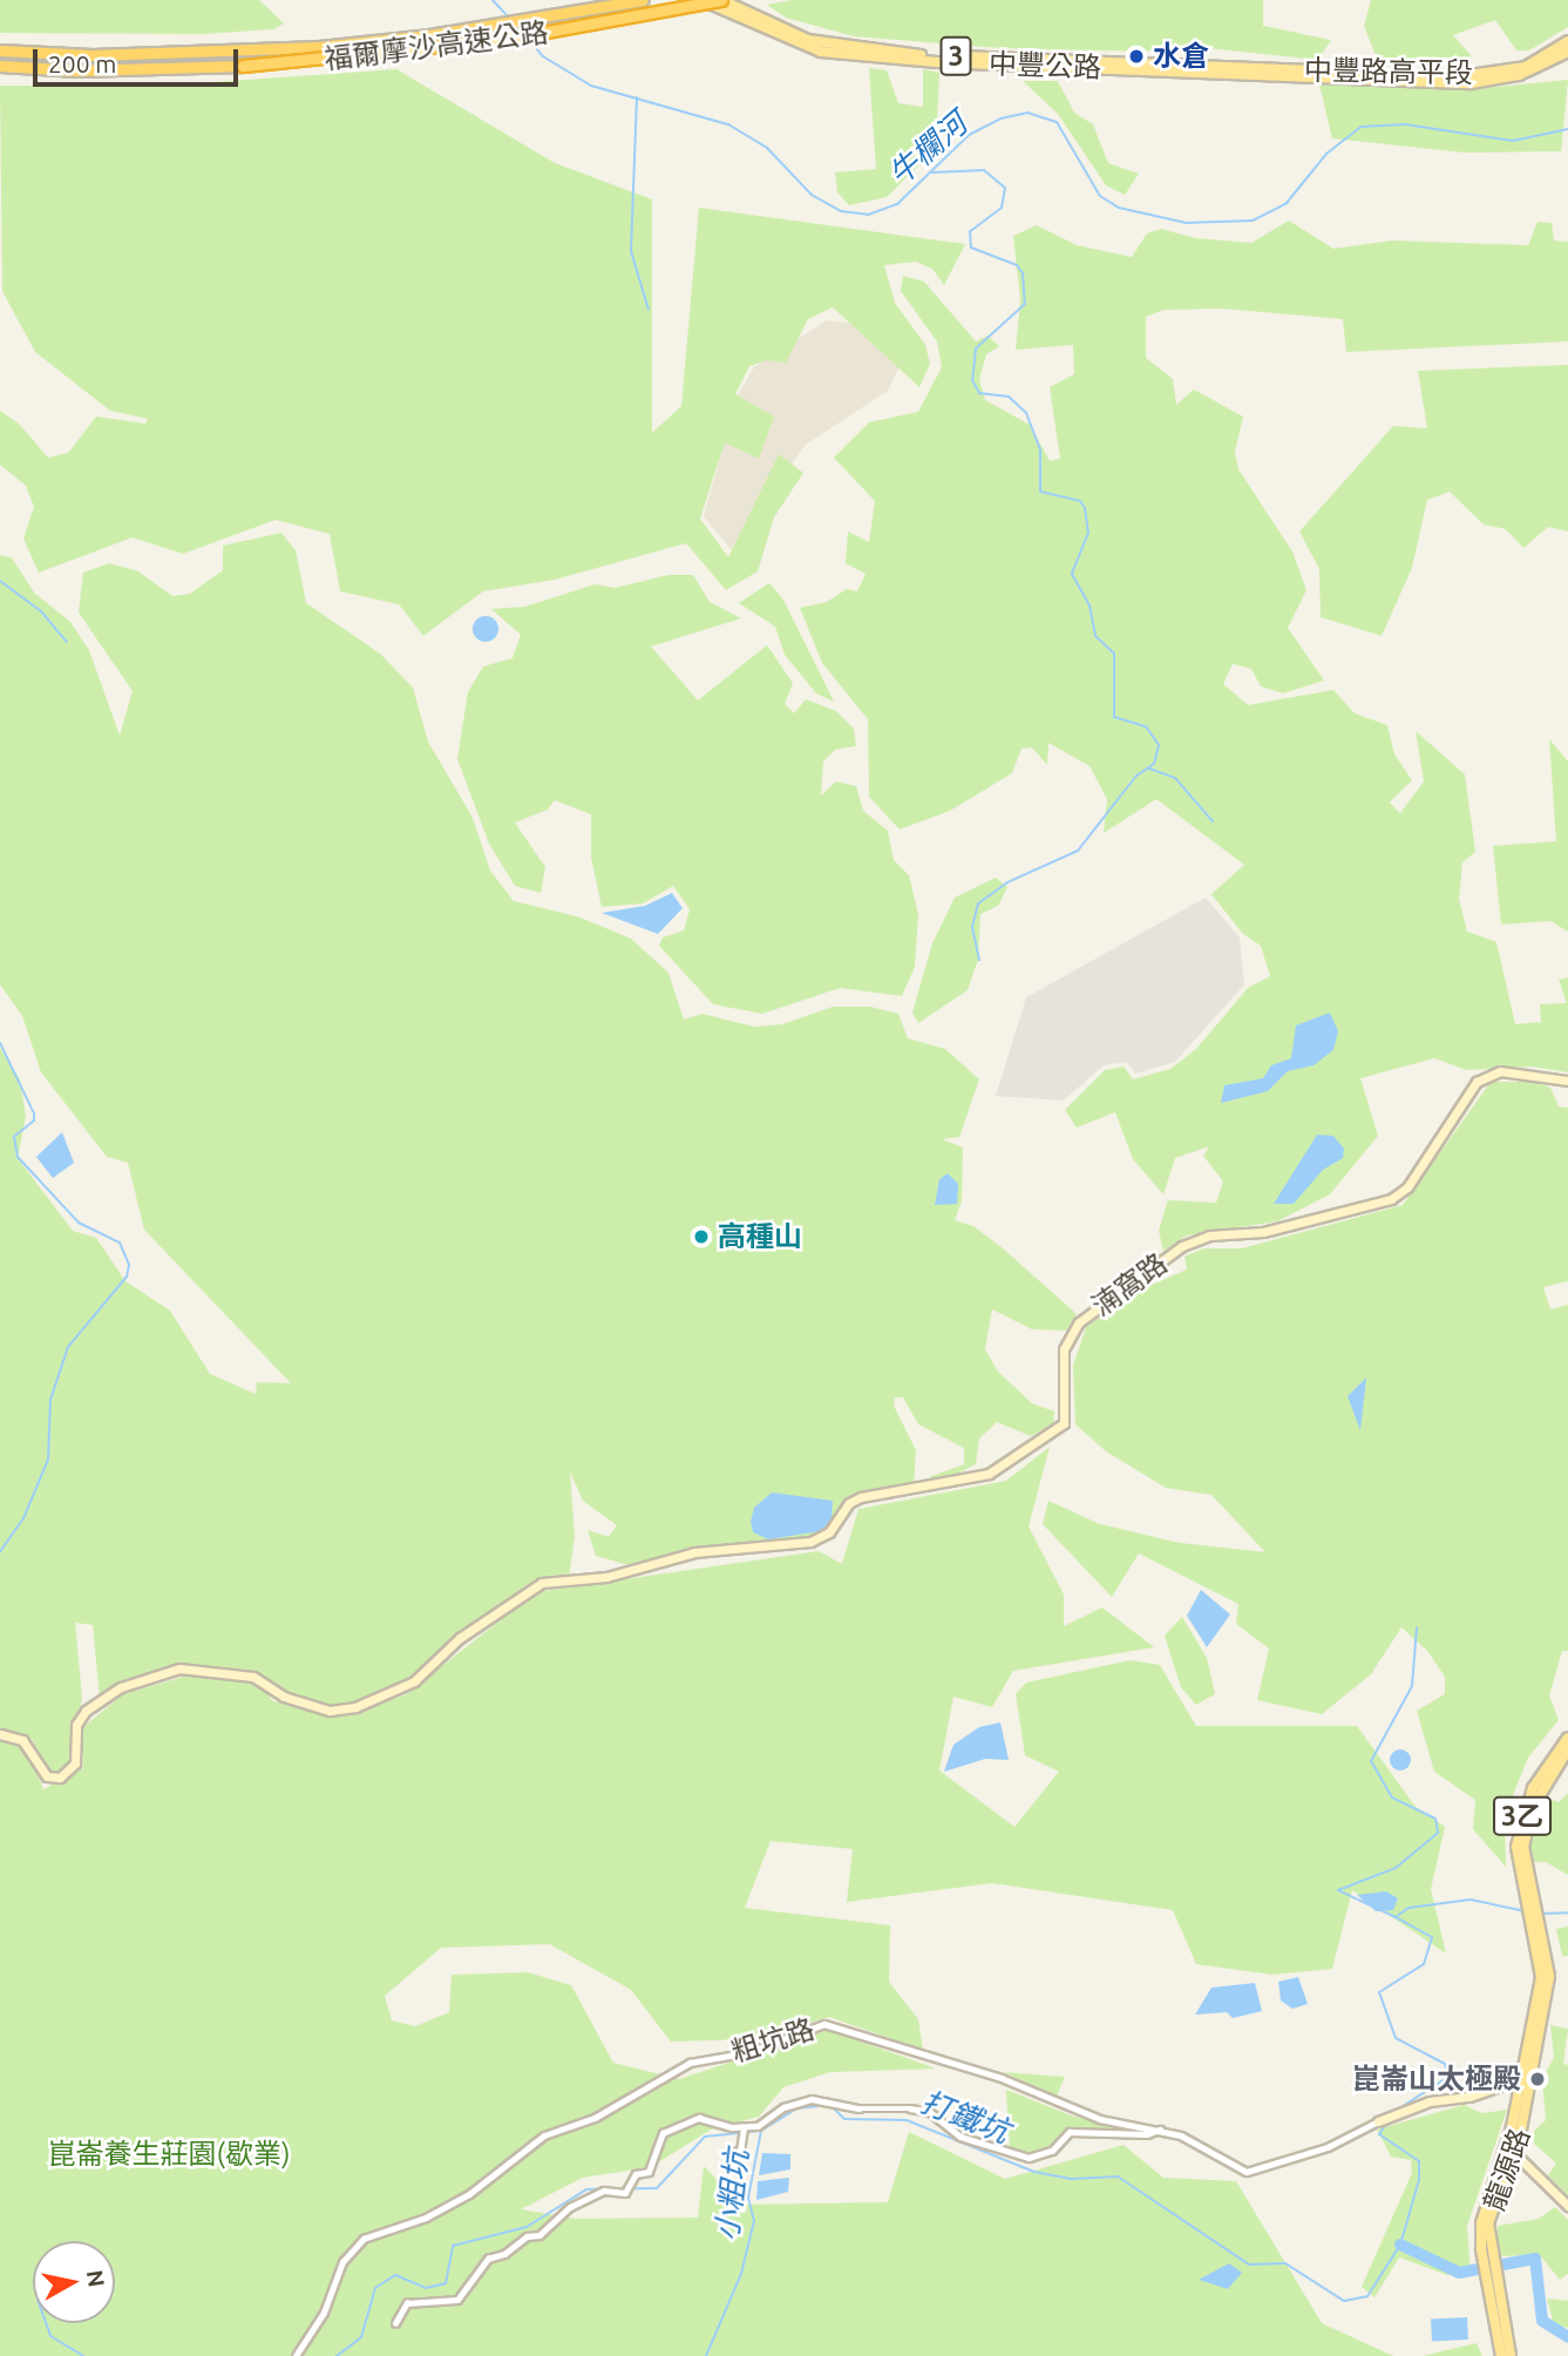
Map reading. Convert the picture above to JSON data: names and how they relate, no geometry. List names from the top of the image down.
{
  "streets": {
    "highway": ["福爾摩沙高速公路", "3"],
    "main road": [
      "中豐公路",
      "中豐路高平段",
      "3乙",
      "龍源路"
    ],
    "street": ["湳窩路", "粗坑路"]
  },
  "crossings": [
    ["福爾摩沙高速公路", "中豐公路"],
    ["中豐公路", "中豐路高平段"],
    ["3乙", "龍源路"]
  ],
  "water": ["牛欄河", "打鐵坑", "小粗坑"],
  "parks": ["崑崙養生莊園(歇業)"],
  "places": ["水倉", "高種山", "崑崙山太極殿"],
  "scale_bar": "200 m",
  "north": "right"
}
